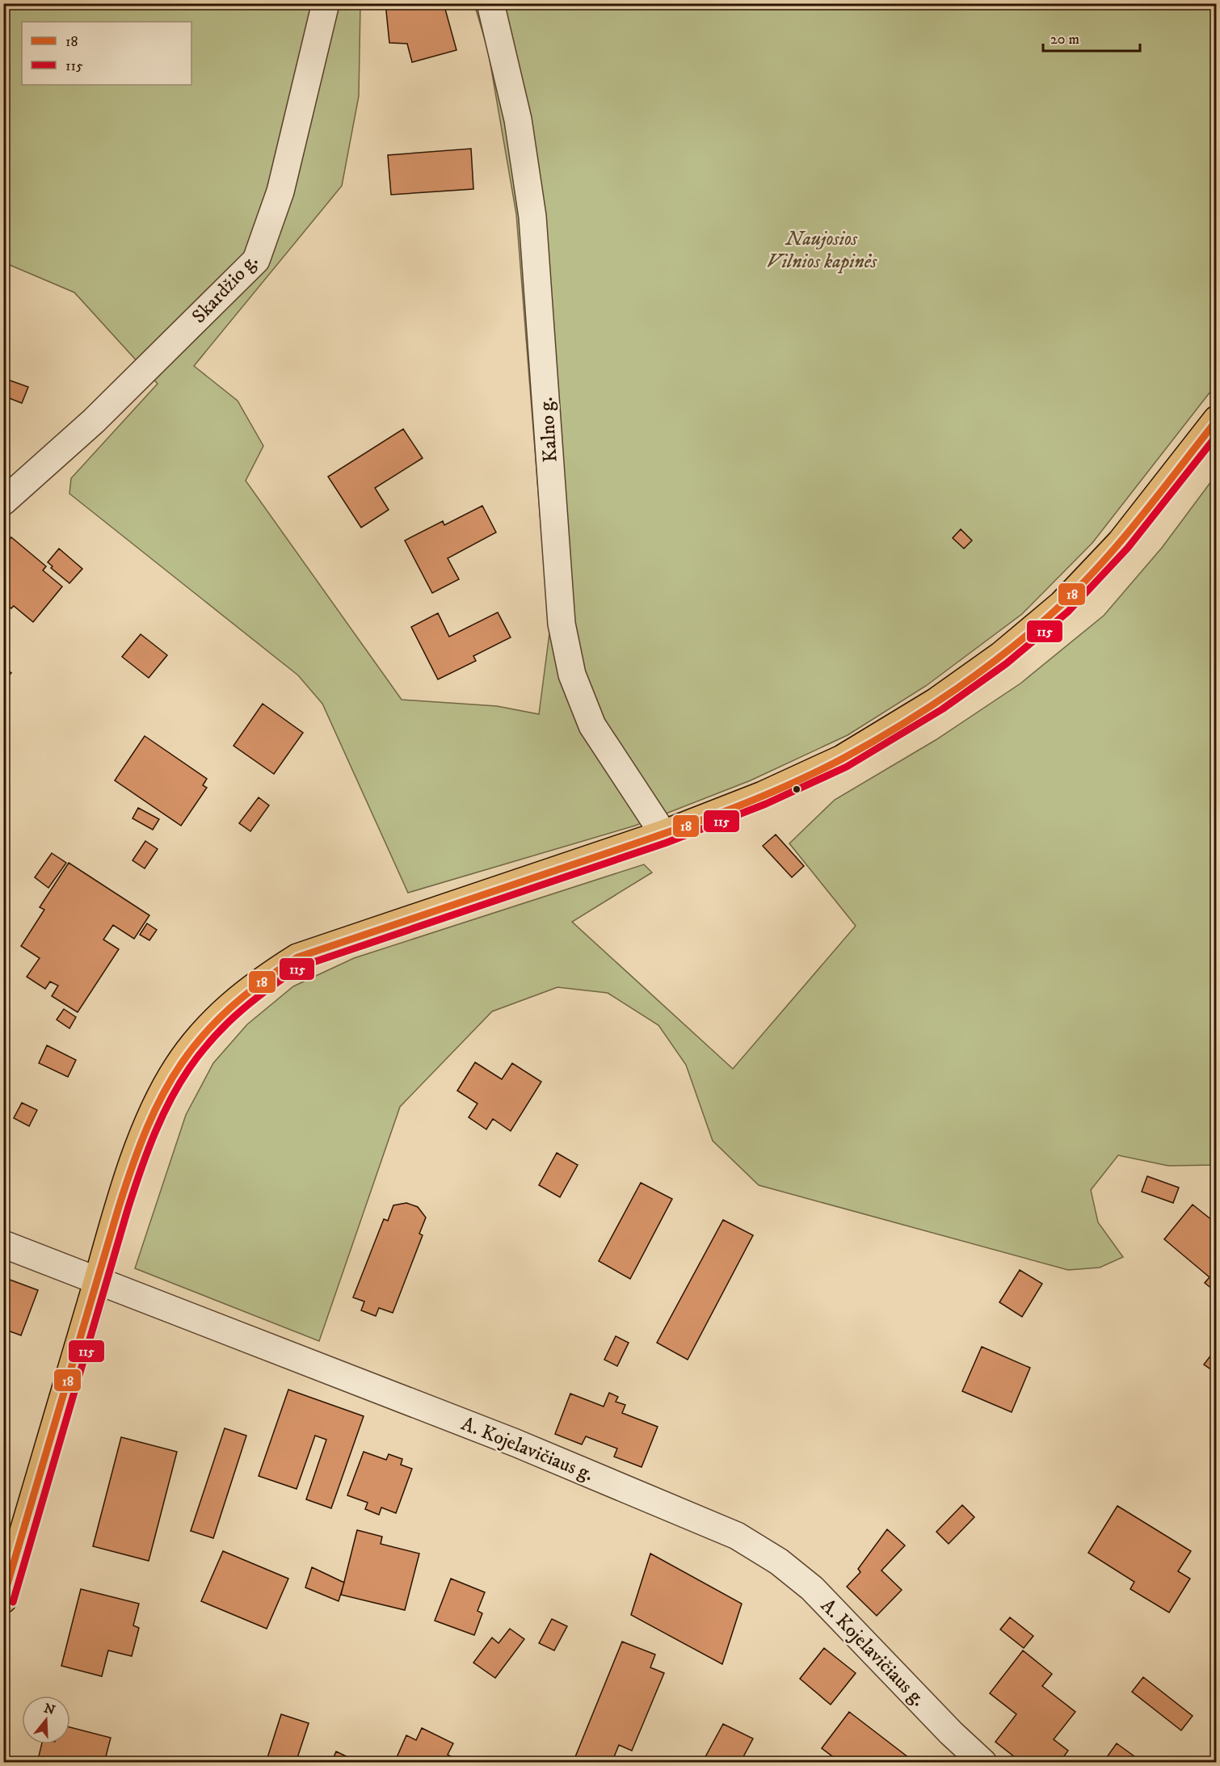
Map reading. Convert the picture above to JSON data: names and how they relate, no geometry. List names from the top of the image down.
{
  "streets": {
    "street": ["Skardžio g.", "Kalno g.", "A. Kojelavičiaus g."]
  },
  "parks": ["Naujosios Vilnios kapinės"],
  "lines": ["transit line 18", "transit line 115"],
  "legend": ["18", "115"],
  "scale_bar": "20 m",
  "north": "top"
}
